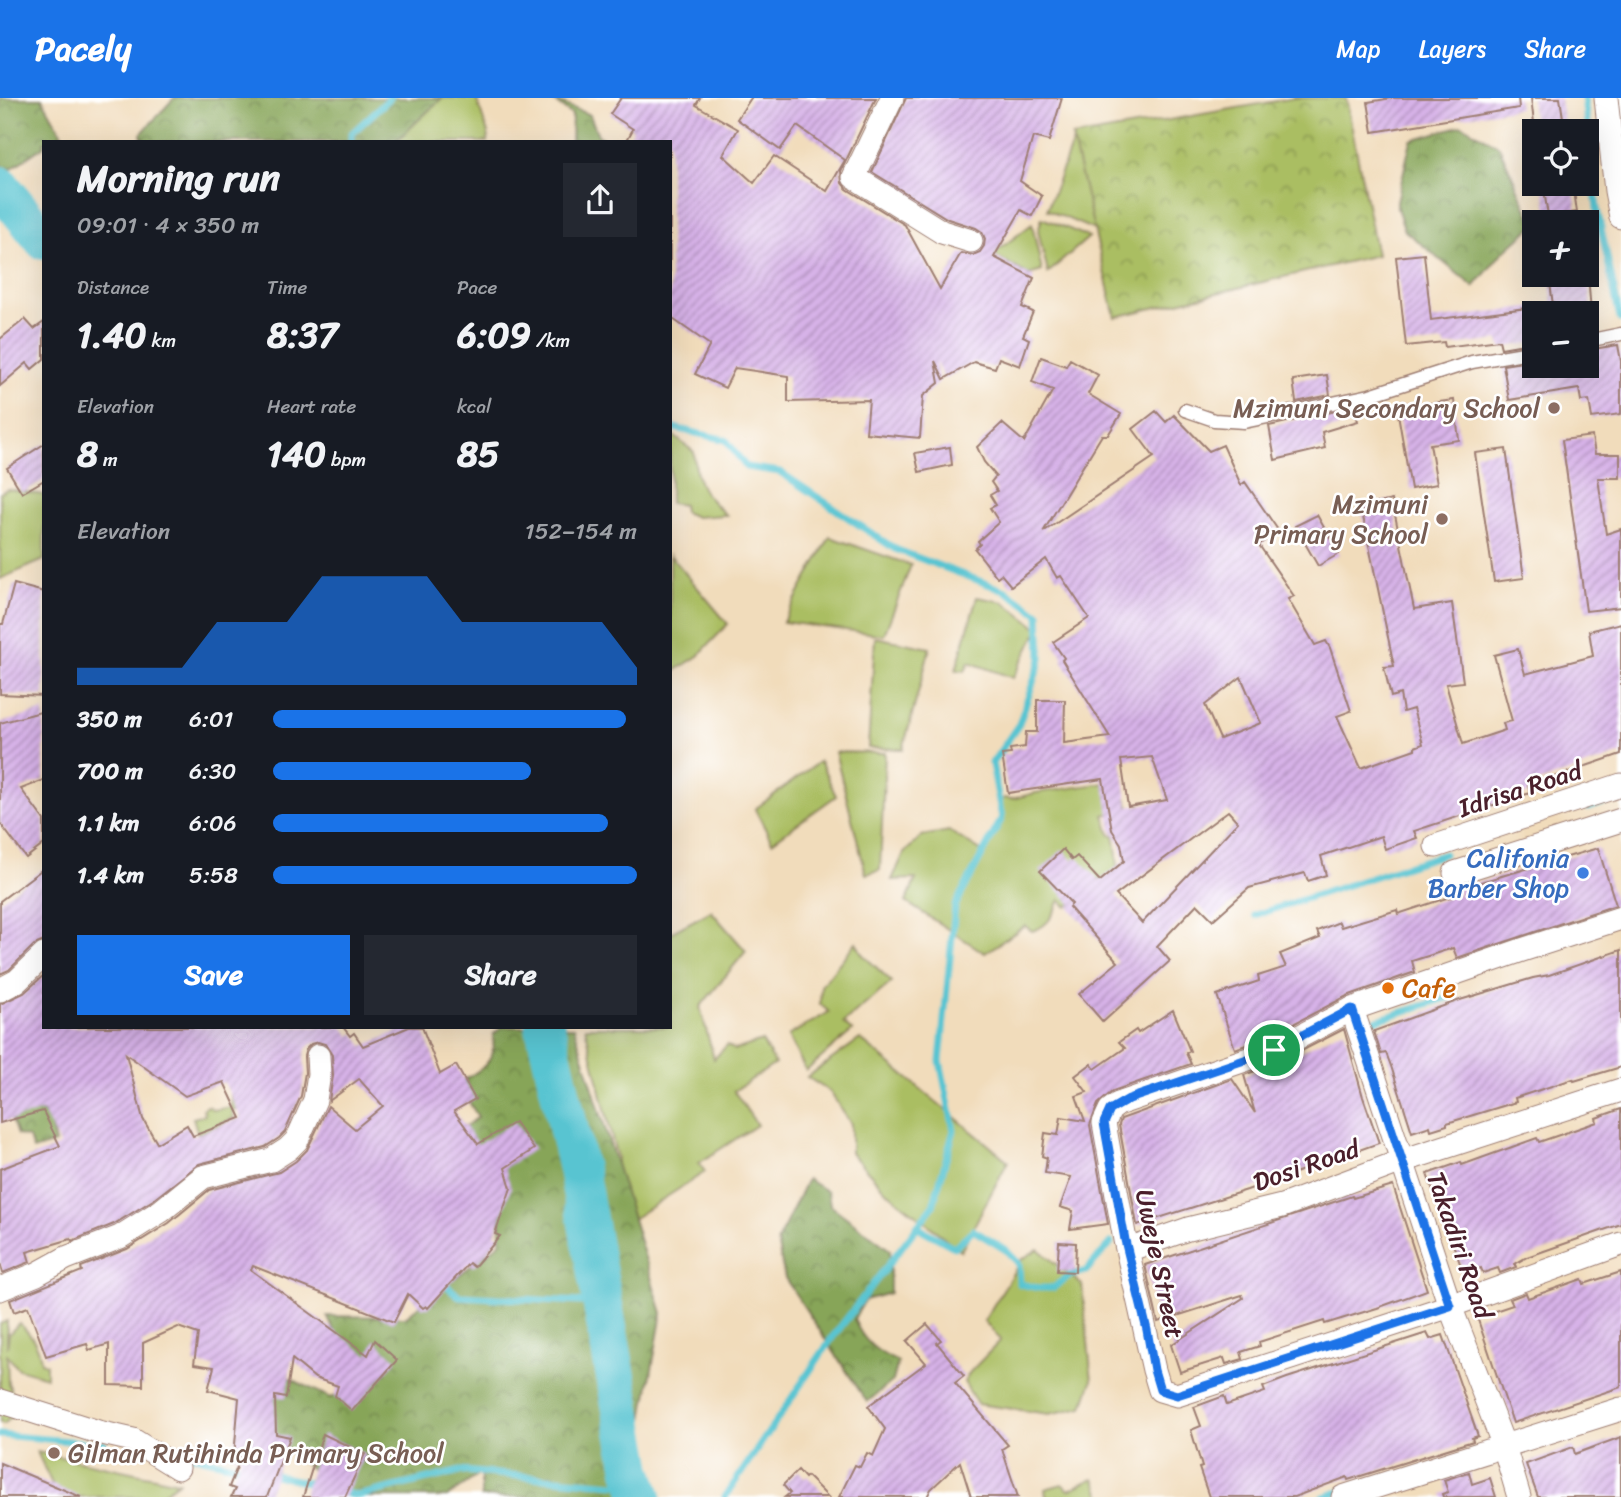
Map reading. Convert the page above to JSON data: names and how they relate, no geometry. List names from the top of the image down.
{
  "streets": {
    "street": [
      "Idrisa Road",
      "Dosi Road",
      "Takadiri Road",
      "Uweje Street"
    ]
  },
  "crossings": [
    ["Dosi Road", "Takadiri Road"],
    ["Dosi Road", "Uweje Street"],
    ["Takadiri Road", "Uweje Street"]
  ],
  "places": [
    "Mzimuni Secondary School",
    "Mzimuni Primary School",
    "Califonia Barber Shop",
    "Cafe",
    "Gilman Rutihinda Primary School"
  ],
  "page": {
    "header": "Pacely",
    "nav": ["Map", "Layers", "Share"],
    "map_buttons": ["+", "−"],
    "heading": ["Morning run", "09:01 · 4 × 350 m"],
    "stats": [
      ["Distance", "1.40 km"],
      ["Time", "8:37"],
      ["Pace", "6:09 /km"],
      ["Elevation", "8 m"],
      ["Heart rate", "140 bpm"],
      ["kcal", "85"]
    ],
    "chart": ["Elevation", "152–154 m"],
    "list": [
      {
        "name": "350 m",
        "note": "6:01"
      },
      {
        "name": "700 m",
        "note": "6:30"
      },
      {
        "name": "1.1 km",
        "note": "6:06"
      },
      {
        "name": "1.4 km",
        "note": "5:58"
      }
    ],
    "buttons": ["Save", "Share"]
  }
}
